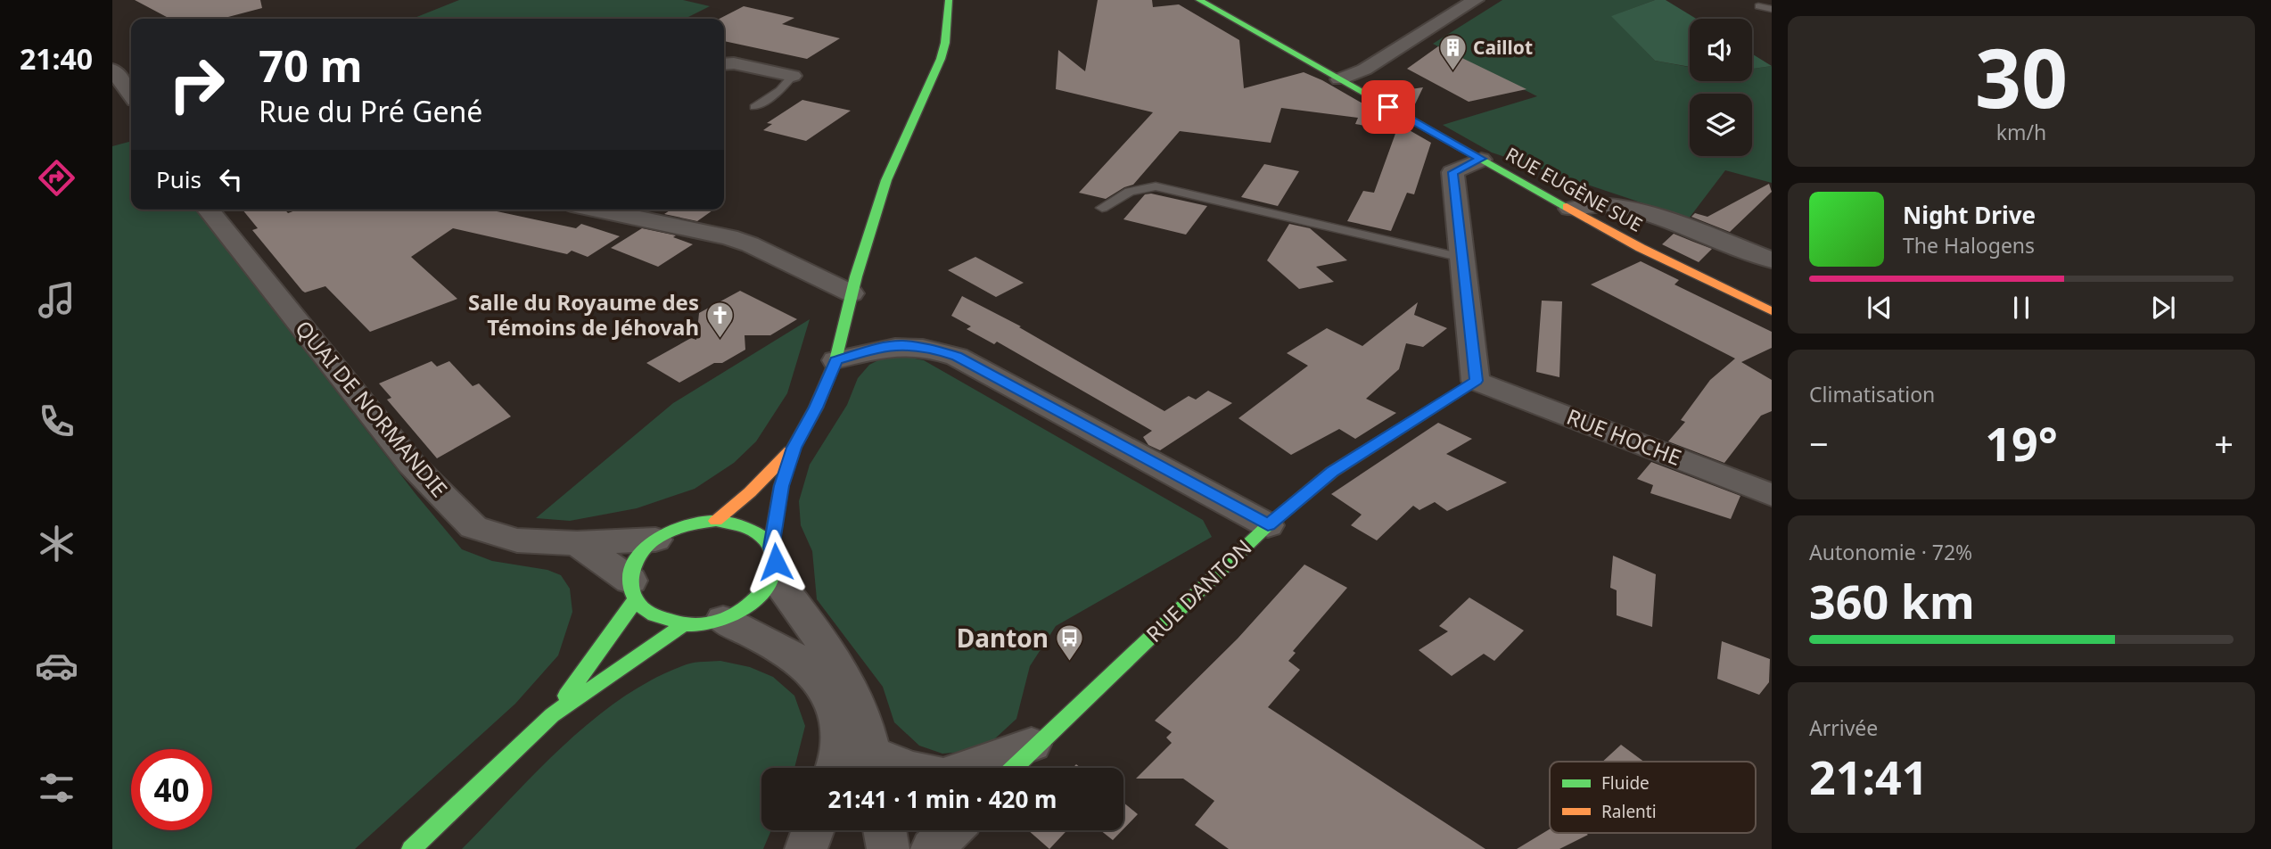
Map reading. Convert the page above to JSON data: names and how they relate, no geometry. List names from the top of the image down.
{
  "streets": {
    "street": [
      "RUE EUGÈNE SUE",
      "QUAI DE NORMANDIE",
      "RUE HOCHE",
      "RUE DANTON"
    ]
  },
  "crossings": [
    ["RUE HOCHE", "RUE DANTON"]
  ],
  "places": {
    "building": ["Caillot"],
    "church": ["Salle du Royaume des Témoins de Jéhovah"],
    "bus stop": ["Danton"]
  },
  "legend": ["Fluide", "Ralenti"],
  "page": {
    "tabs": "21:40",
    "tile": [
      ["30", "km/h"],
      "Climatisation",
      ["Autonomie · 72%", "360 km"],
      ["Arrivée", "21:41"]
    ],
    "turn": ["70 m", "Rue du Pré Gené"],
    "then": "Puis",
    "song": ["Night Drive", "The Halogens"],
    "heat": ["−", "19°", "+"],
    "limit": "40",
    "trip": "21:41 · 1 min · 420 m"
  }
}
